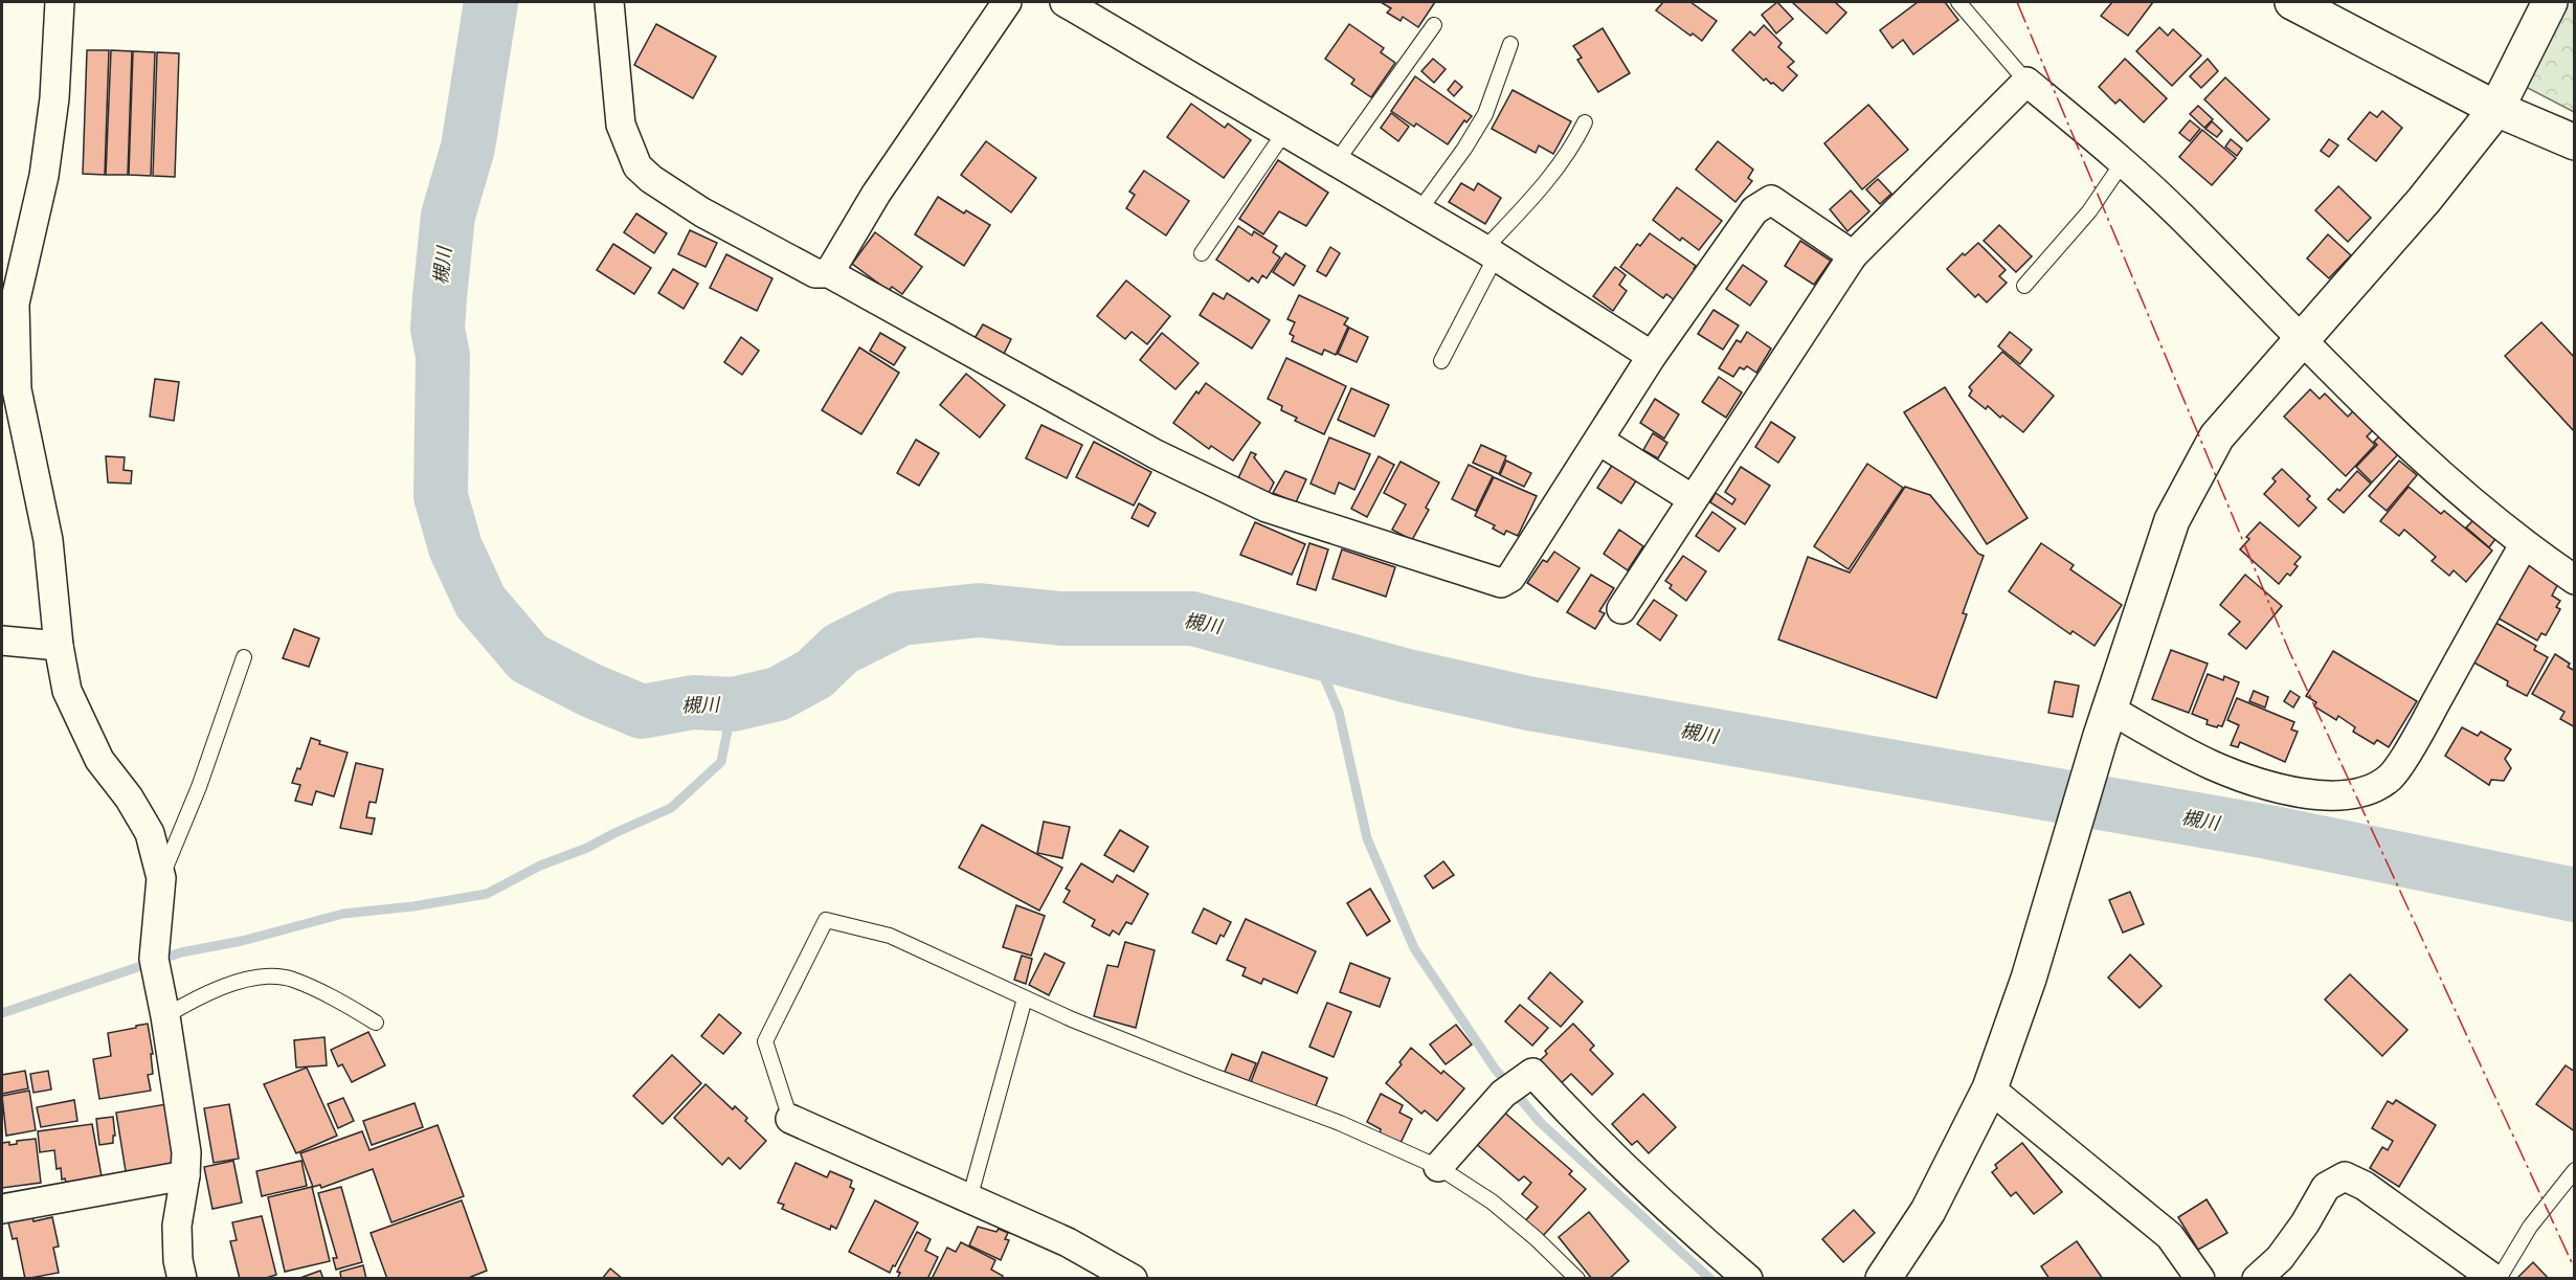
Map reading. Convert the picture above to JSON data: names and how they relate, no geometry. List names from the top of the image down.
{
  "water": ["槻川"]
}
